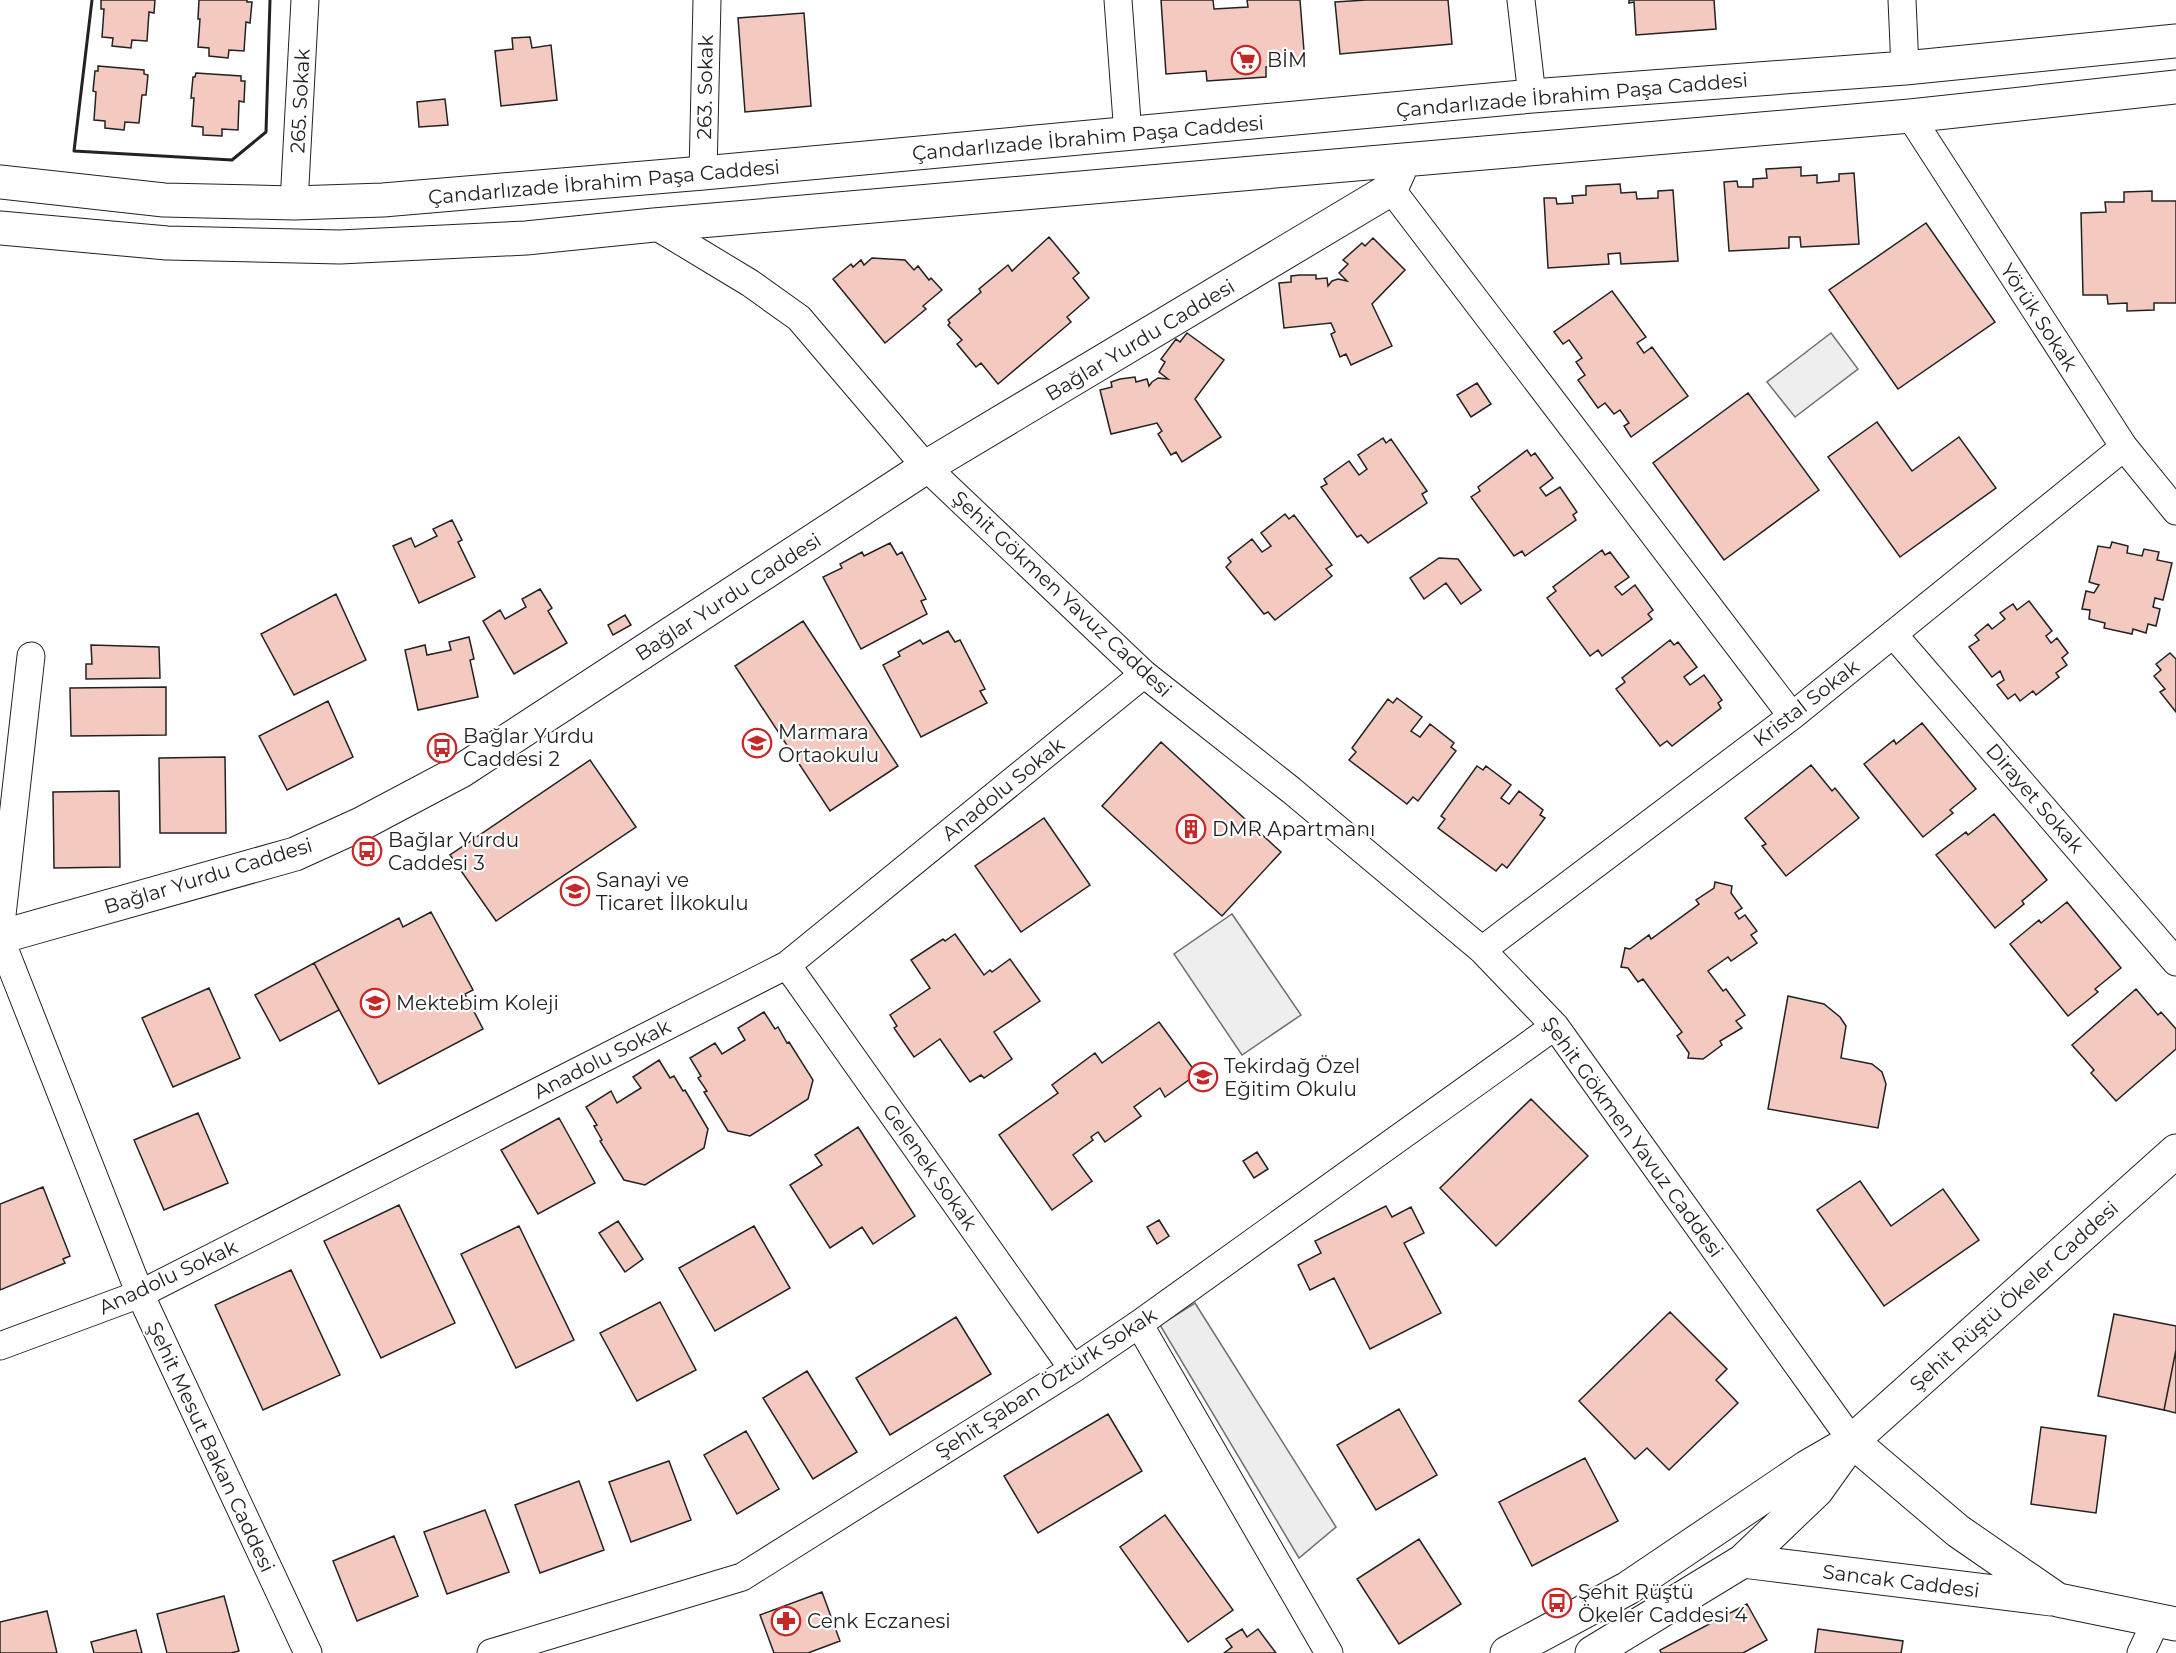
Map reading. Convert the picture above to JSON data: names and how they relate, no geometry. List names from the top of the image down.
{
  "streets": {
    "main road": [
      "Çandarlızade İbrahim Paşa Caddesi",
      "Bağlar Yurdu Caddesi",
      "Şehit Rüştü Ökeler Caddesi",
      "Sancak Caddesi"
    ],
    "street": [
      "263. Sokak",
      "265. Sokak",
      "Yörük Sokak",
      "Şehit Gökmen Yavuz Caddesi",
      "Kristal Sokak",
      "Anadolu Sokak",
      "Dirayet Sokak",
      "Gelenek Sokak",
      "Şehit Şaban Öztürk Sokak",
      "Şehit Mesut Bakan Caddesi"
    ]
  },
  "crossings": [
    ["263. Sokak", "Çandarlızade İbrahim Paşa Caddesi"],
    ["Çandarlızade İbrahim Paşa Caddesi", "265. Sokak"],
    ["Yörük Sokak", "Kristal Sokak"],
    ["Bağlar Yurdu Caddesi", "Şehit Gökmen Yavuz Caddesi"],
    ["Bağlar Yurdu Caddesi", "Şehit Mesut Bakan Caddesi"],
    ["Şehit Gökmen Yavuz Caddesi", "Kristal Sokak"],
    ["Şehit Gökmen Yavuz Caddesi", "Anadolu Sokak"],
    ["Şehit Gökmen Yavuz Caddesi", "Şehit Rüştü Ökeler Caddesi"],
    ["Şehit Gökmen Yavuz Caddesi", "Şehit Şaban Öztürk Sokak"],
    ["Şehit Gökmen Yavuz Caddesi", "Sancak Caddesi"],
    ["Kristal Sokak", "Dirayet Sokak"],
    ["Anadolu Sokak", "Gelenek Sokak"],
    ["Anadolu Sokak", "Şehit Mesut Bakan Caddesi"],
    ["Gelenek Sokak", "Şehit Şaban Öztürk Sokak"],
    ["Şehit Rüştü Ökeler Caddesi", "Sancak Caddesi"]
  ],
  "places": {
    "supermarket": ["BİM"],
    "school or university": [
      "Marmara Ortaokulu",
      "Sanayi ve Ticaret İlkokulu",
      "Mektebim Koleji",
      "Tekirdağ Özel Eğitim Okulu"
    ],
    "bus stop": ["Bağlar Yurdu Caddesi 2", "Bağlar Yurdu Caddesi 3", "Şehit Rüştü Ökeler Caddesi 4"],
    "building": ["DMR Apartmanı"],
    "pharmacy": ["Cenk Eczanesi"]
  }
}
